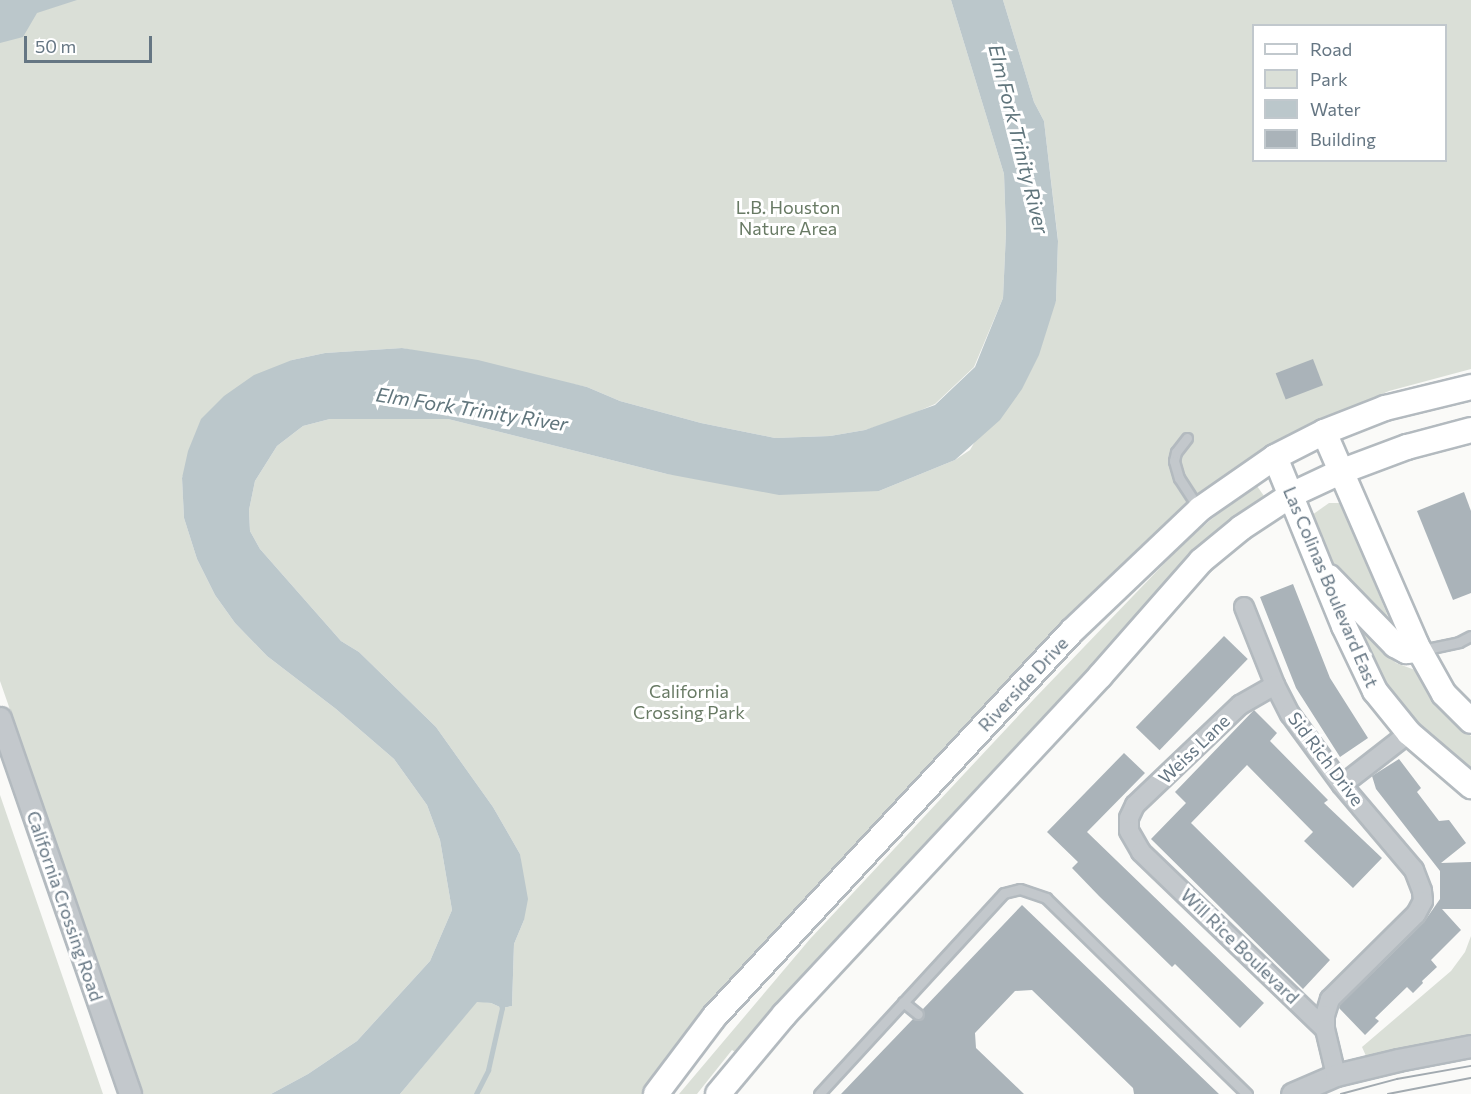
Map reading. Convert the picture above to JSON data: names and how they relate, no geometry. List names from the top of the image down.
{
  "streets": {
    "main road": ["Las Colinas Boulevard East", "Riverside Drive"],
    "street": [
      "Weiss Lane",
      "Sid Rich Drive",
      "California Crossing Road",
      "Will Rice Boulevard"
    ]
  },
  "crossings": [
    ["Las Colinas Boulevard East", "Riverside Drive"],
    ["Weiss Lane", "Sid Rich Drive"],
    ["Weiss Lane", "Will Rice Boulevard"],
    ["Sid Rich Drive", "Will Rice Boulevard"]
  ],
  "water": ["Elm Fork Trinity River"],
  "parks": ["L.B. Houston Nature Area", "California Crossing Park"],
  "legend": [
    "Road",
    "Park",
    "Water",
    "Building"
  ],
  "scale_bar": "50 m"
}
